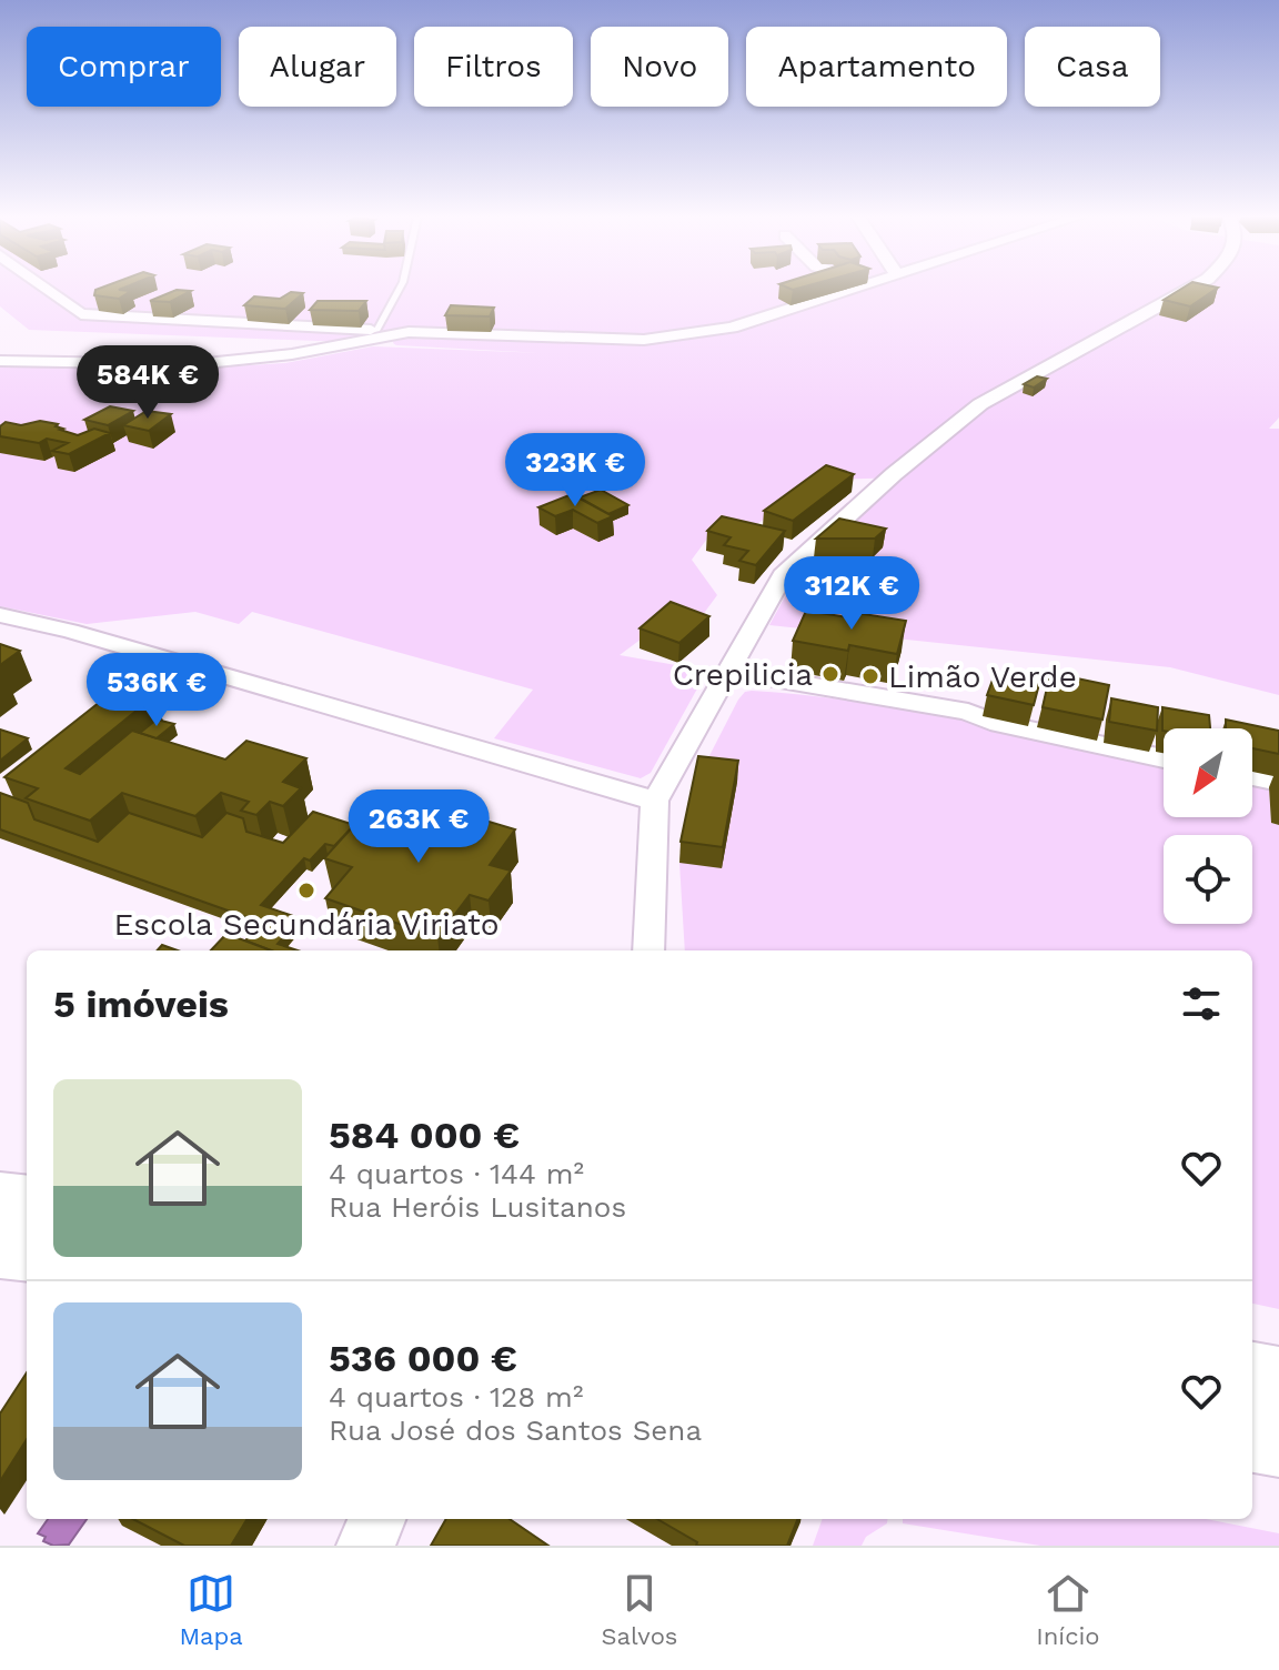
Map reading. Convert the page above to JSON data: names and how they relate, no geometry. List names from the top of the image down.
{
  "places": ["Crepilicia", "Limão Verde", "Escola Secundária Viriato"],
  "north": "bottom left",
  "page": {
    "chip": [
      "Comprar",
      "Alugar",
      "Filtros",
      "Novo",
      "Apartamento",
      "Casa"
    ],
    "price": [
      "584K €",
      "323K €",
      "312K €",
      "536K €",
      "263K €"
    ],
    "heading": "5 imóveis",
    "list": [
      {
        "name": "584 000 €",
        "note": "4 quartos · 144 m² · Rua Heróis Lusitanos"
      },
      {
        "name": "536 000 €",
        "note": "4 quartos · 128 m² · Rua José dos Santos Sena"
      }
    ],
    "tabs": ["Mapa", "Salvos", "Início"]
  }
}
